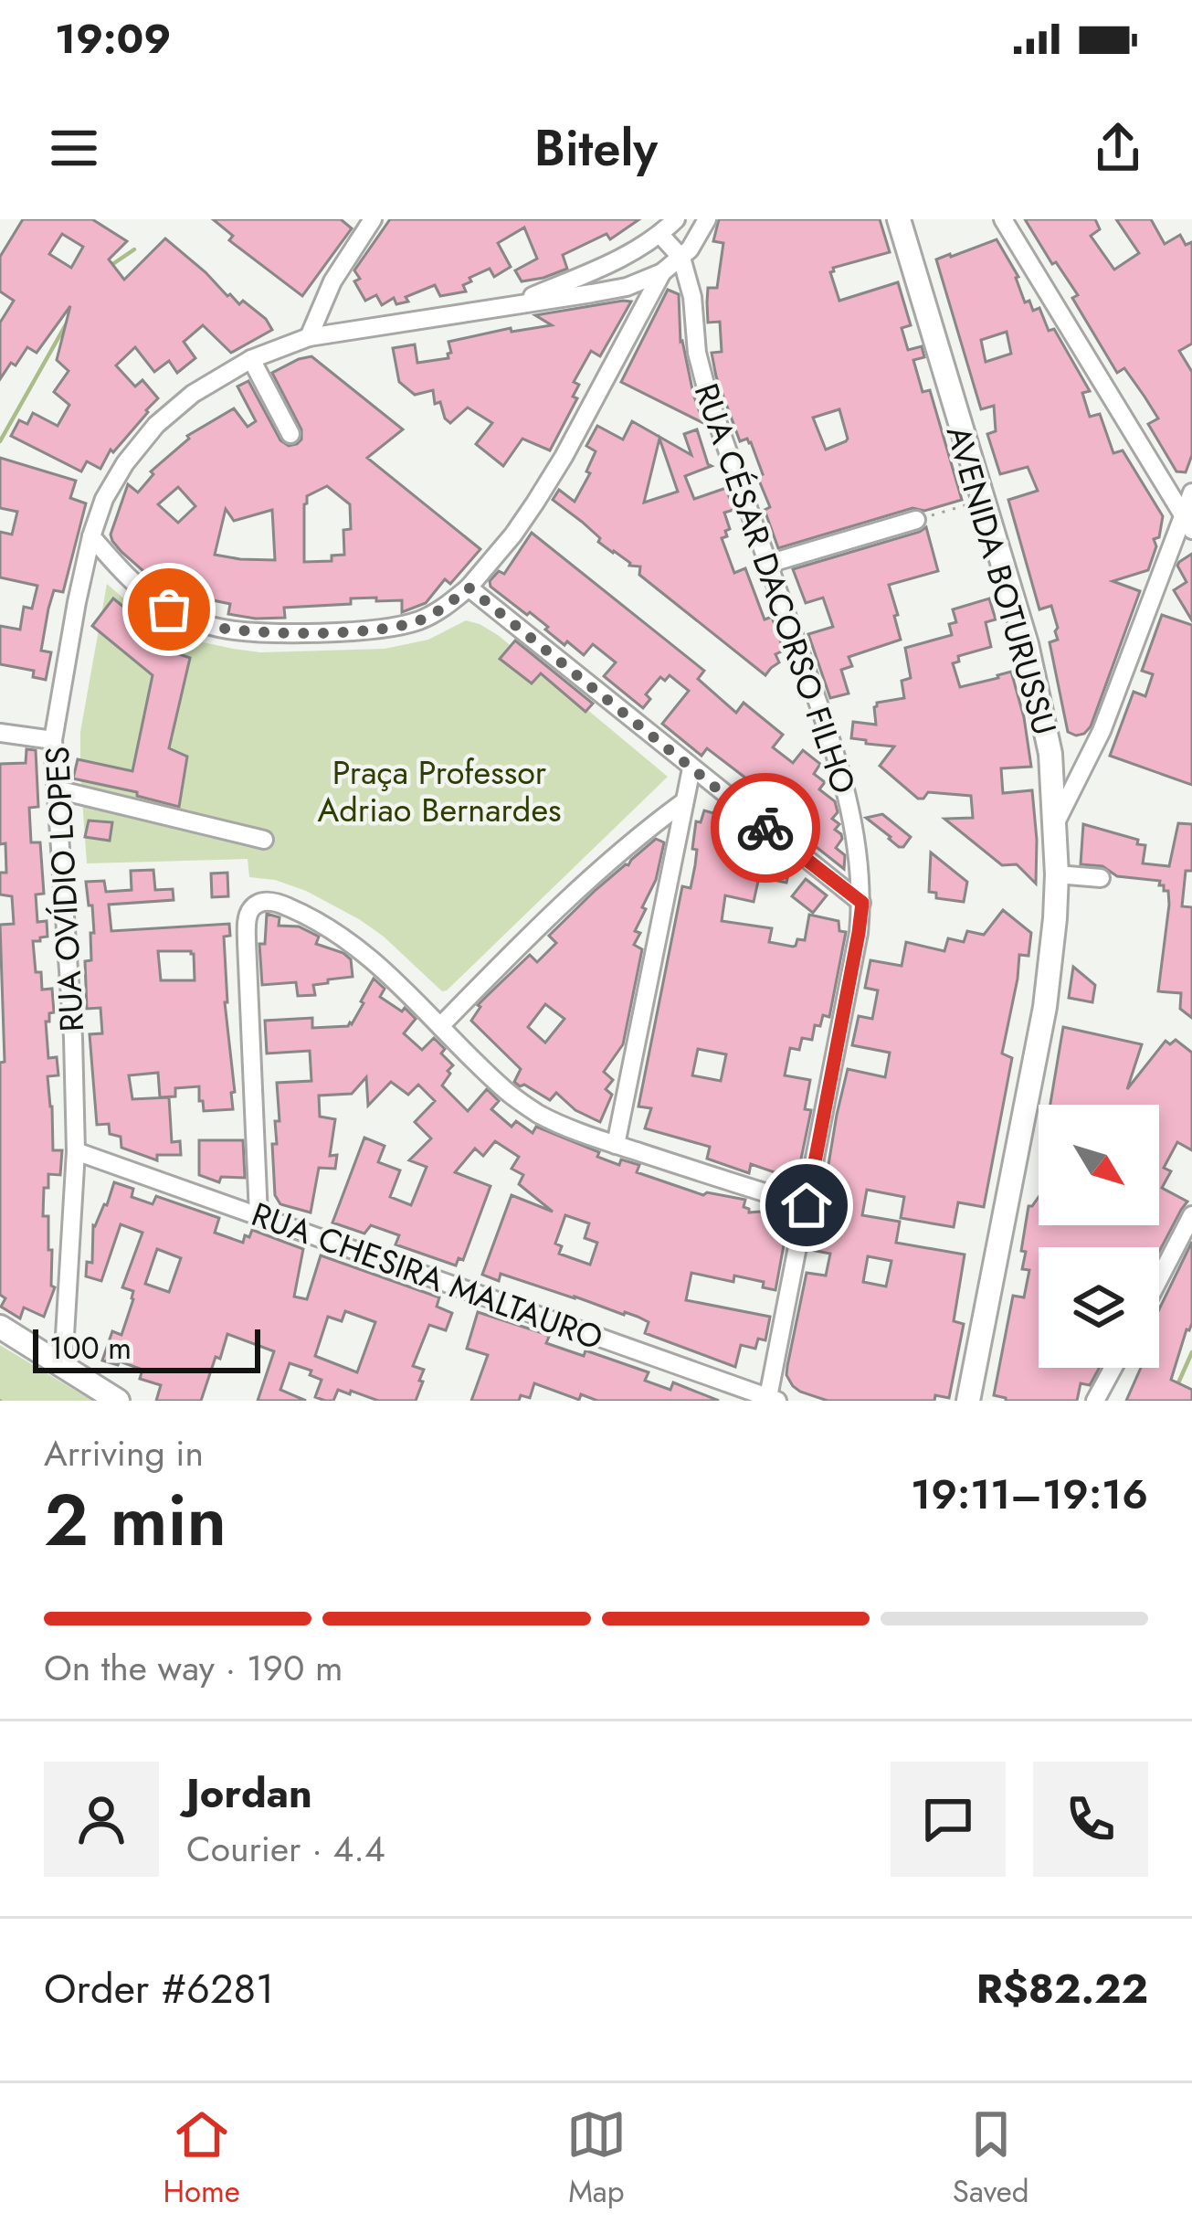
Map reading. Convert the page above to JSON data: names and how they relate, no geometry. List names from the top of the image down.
{
  "streets": {
    "main road": ["AVENIDA BOTURUSSU"],
    "street": ["RUA CÉSAR DACORSO FILHO", "RUA OVÍDIO LOPES", "RUA CHESIRA MALTAURO"]
  },
  "crossings": [
    ["RUA CÉSAR DACORSO FILHO", "RUA CHESIRA MALTAURO"],
    ["RUA OVÍDIO LOPES", "RUA CHESIRA MALTAURO"]
  ],
  "parks": ["Praça Professor Adriao Bernardes"],
  "scale_bar": "100 m",
  "north": "bottom right",
  "page": {
    "status": "19:09",
    "header": "Bitely",
    "scale": "100 m",
    "heading": ["2 min", "Arriving in", "19:11–19:16"],
    "panel": [
      "Jordan",
      "Courier · 4.4",
      "Order #6281",
      "R$82.22"
    ],
    "bar": "On the way · 190 m",
    "tabs": ["Home", "Map", "Saved"]
  }
}
